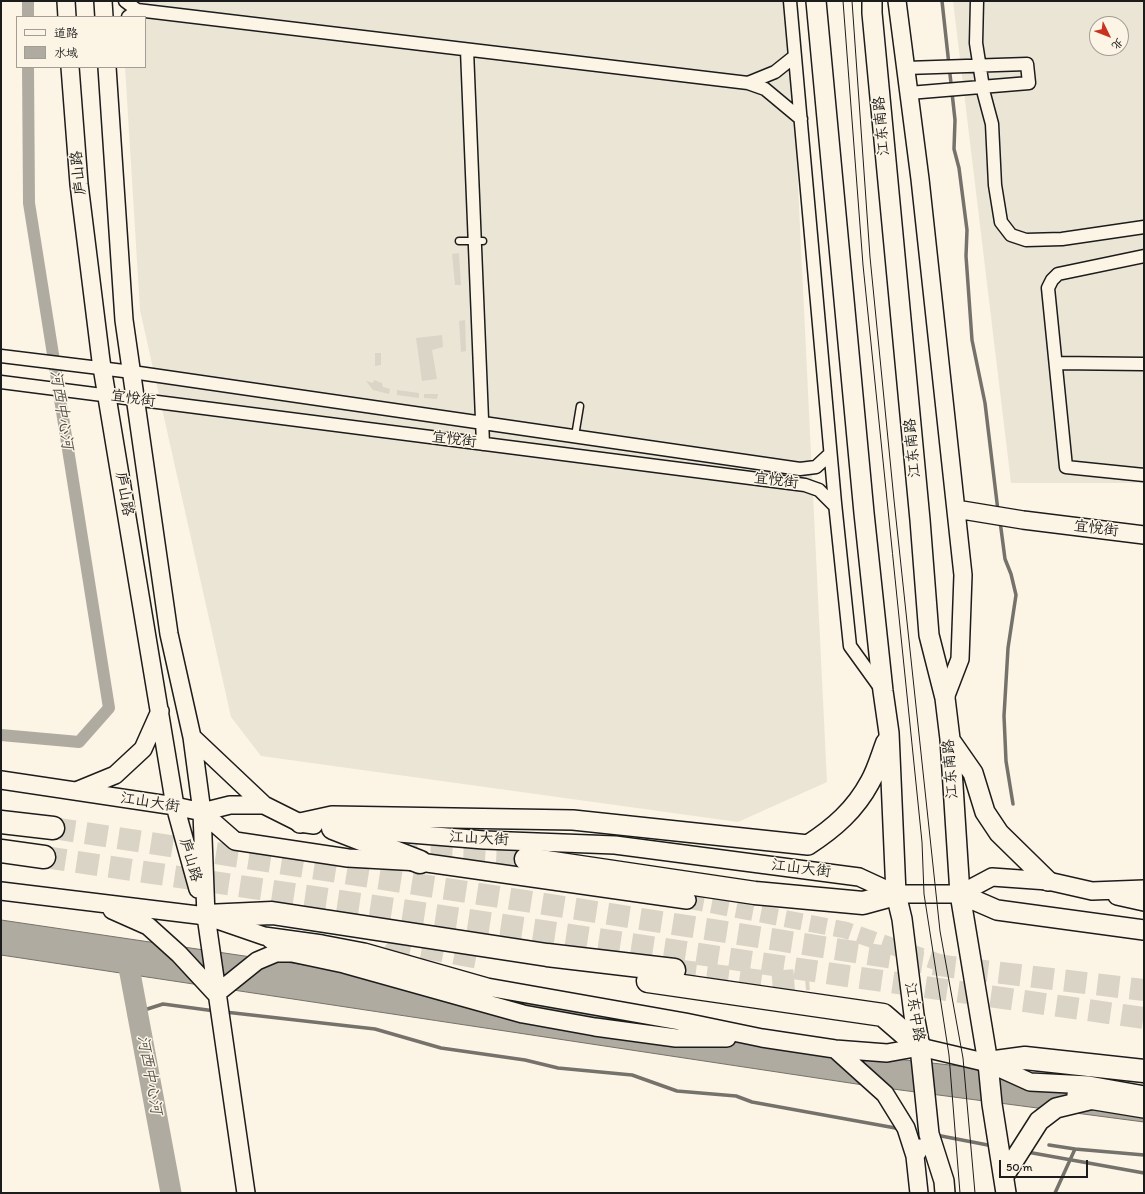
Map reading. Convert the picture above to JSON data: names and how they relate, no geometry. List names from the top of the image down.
{
  "streets": {
    "main road": [
      "江东南路",
      "庐山路",
      "宜悦街",
      "江山大街",
      "江东中路"
    ]
  },
  "crossings": [
    ["江东南路", "江山大街"],
    ["庐山路", "宜悦街"],
    ["庐山路", "江山大街"],
    ["江山大街", "江东中路"]
  ],
  "water": ["河西中心河"],
  "legend": ["道路", "水域"],
  "scale_bar": "50 m",
  "north": "bottom right"
}
